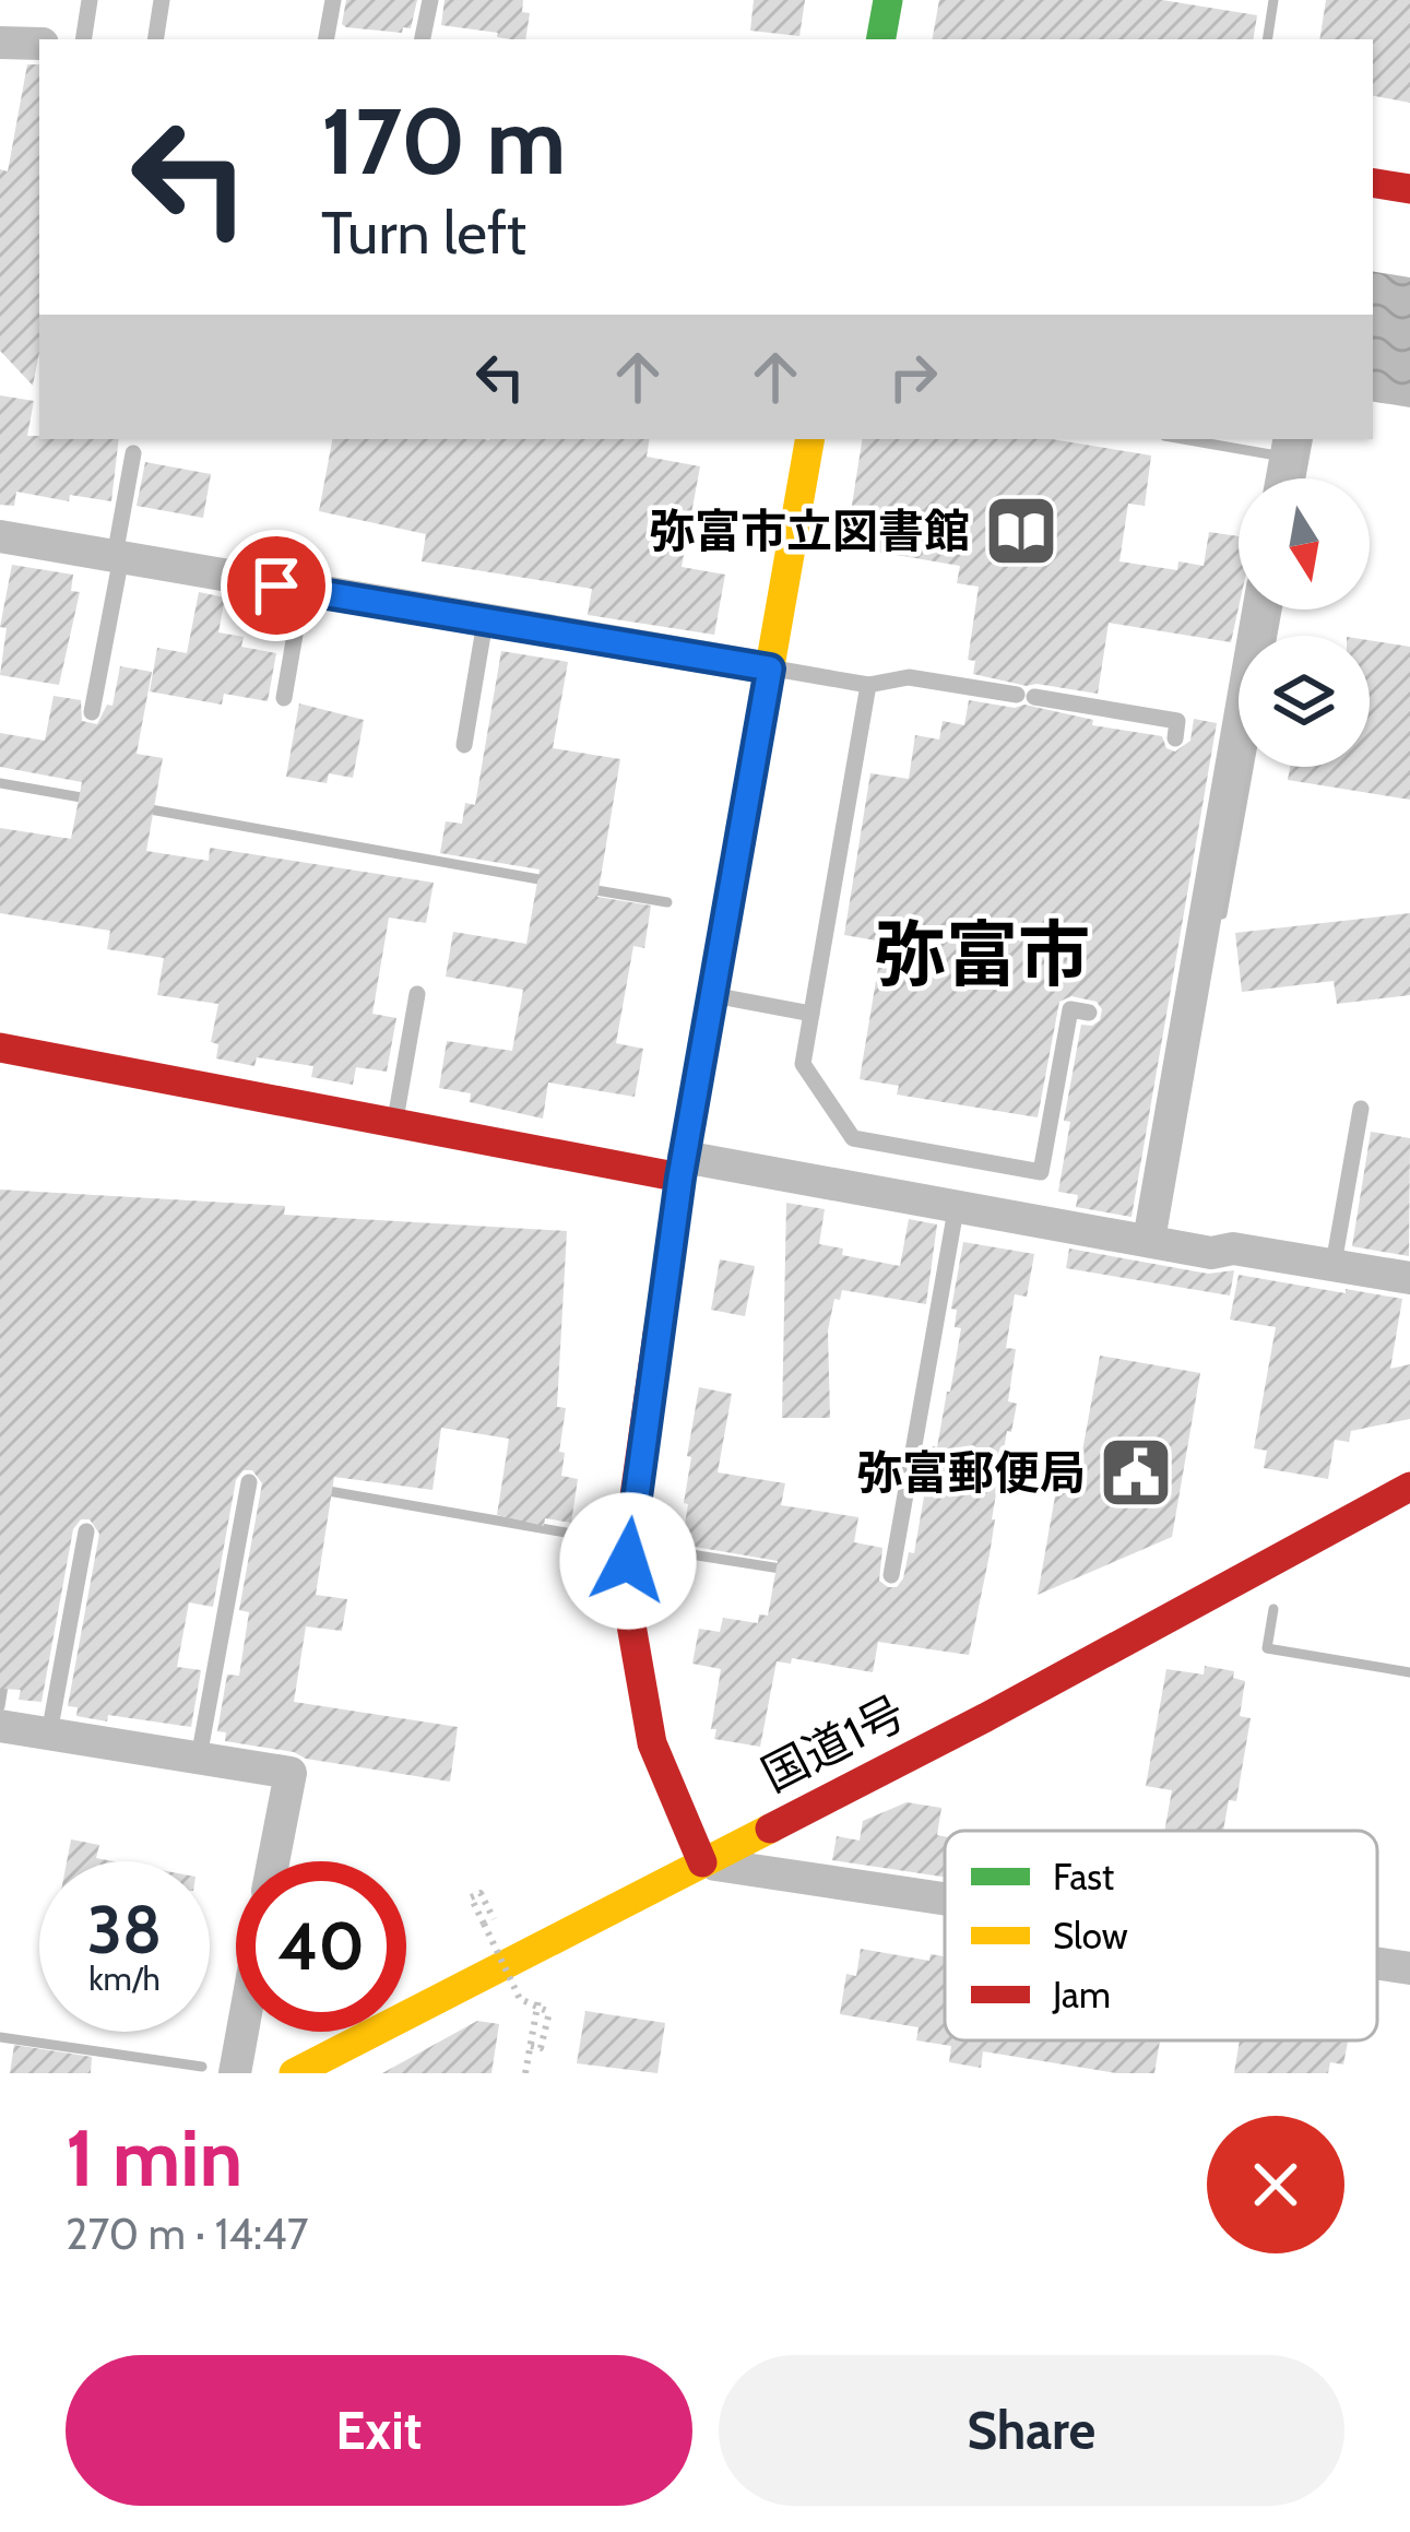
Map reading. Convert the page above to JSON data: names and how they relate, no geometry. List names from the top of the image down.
{
  "streets": {
    "main road": ["国道1号"]
  },
  "districts": ["弥富市"],
  "places": {
    "library": ["弥富市立図書館"],
    "public building": ["弥富郵便局"]
  },
  "legend": ["Fast", "Slow", "Jam"],
  "north": "bottom",
  "page": {
    "turn": ["170 m", "Turn left"],
    "speed": "38 km/h",
    "limit": "40",
    "heading": ["1 min", "270 m · 14:47"],
    "buttons": ["Exit", "Share"]
  }
}
